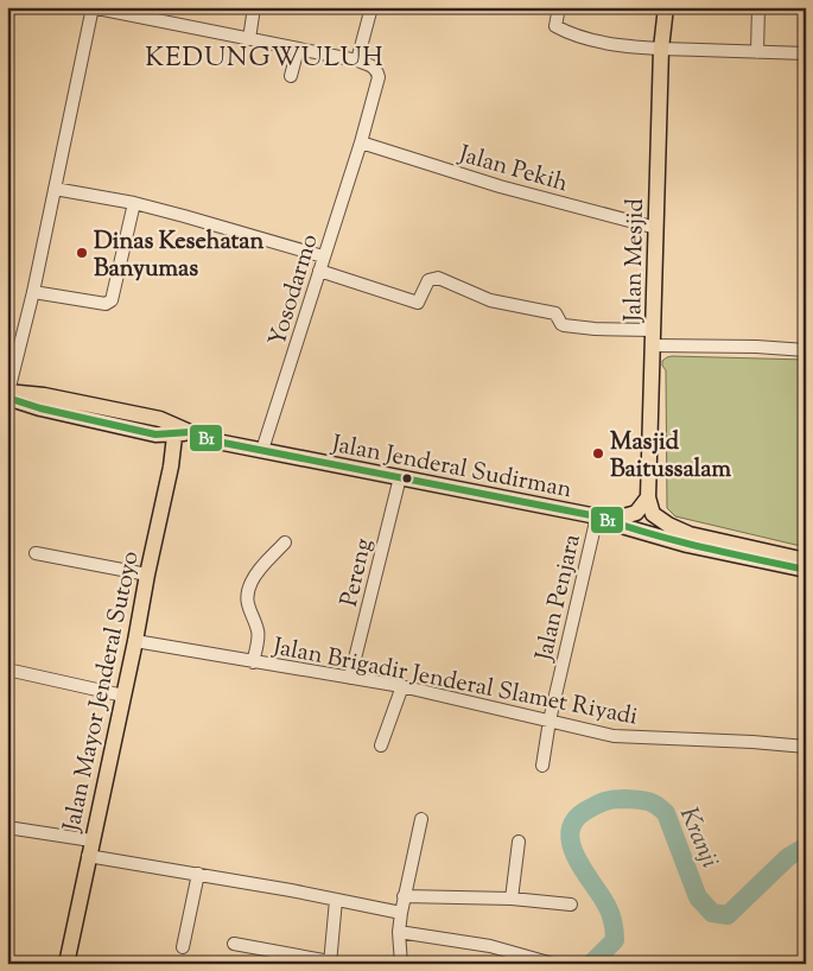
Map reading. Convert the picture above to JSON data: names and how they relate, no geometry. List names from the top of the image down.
{
  "streets": {
    "main road": ["Jalan Mesjid", "Jalan Jenderal Sudirman", "Jalan Mayor Jenderal Sutoyo"],
    "street": [
      "Jalan Pekih",
      "Yosodarmo",
      "Pereng",
      "Jalan Penjara",
      "Jalan Brigadir Jenderal Slamet Riyadi"
    ]
  },
  "crossings": [
    ["Jalan Pekih", "Jalan Mesjid"],
    ["Jalan Pekih", "Yosodarmo"],
    ["Jalan Mesjid", "Jalan Jenderal Sudirman"],
    ["Yosodarmo", "Jalan Jenderal Sudirman"],
    ["Jalan Jenderal Sudirman", "Pereng"],
    ["Jalan Jenderal Sudirman", "Jalan Penjara"],
    ["Jalan Jenderal Sudirman", "Jalan Mayor Jenderal Sutoyo"],
    ["Pereng", "Jalan Brigadir Jenderal Slamet Riyadi"],
    ["Jalan Penjara", "Jalan Brigadir Jenderal Slamet Riyadi"],
    ["Jalan Brigadir Jenderal Slamet Riyadi", "Jalan Mayor Jenderal Sutoyo"]
  ],
  "districts": ["KEDUNGWULUH"],
  "water": ["Kranji"],
  "places": ["Dinas Kesehatan Banyumas", "Masjid Baitussalam"],
  "lines": ["transit line B1"]
}
